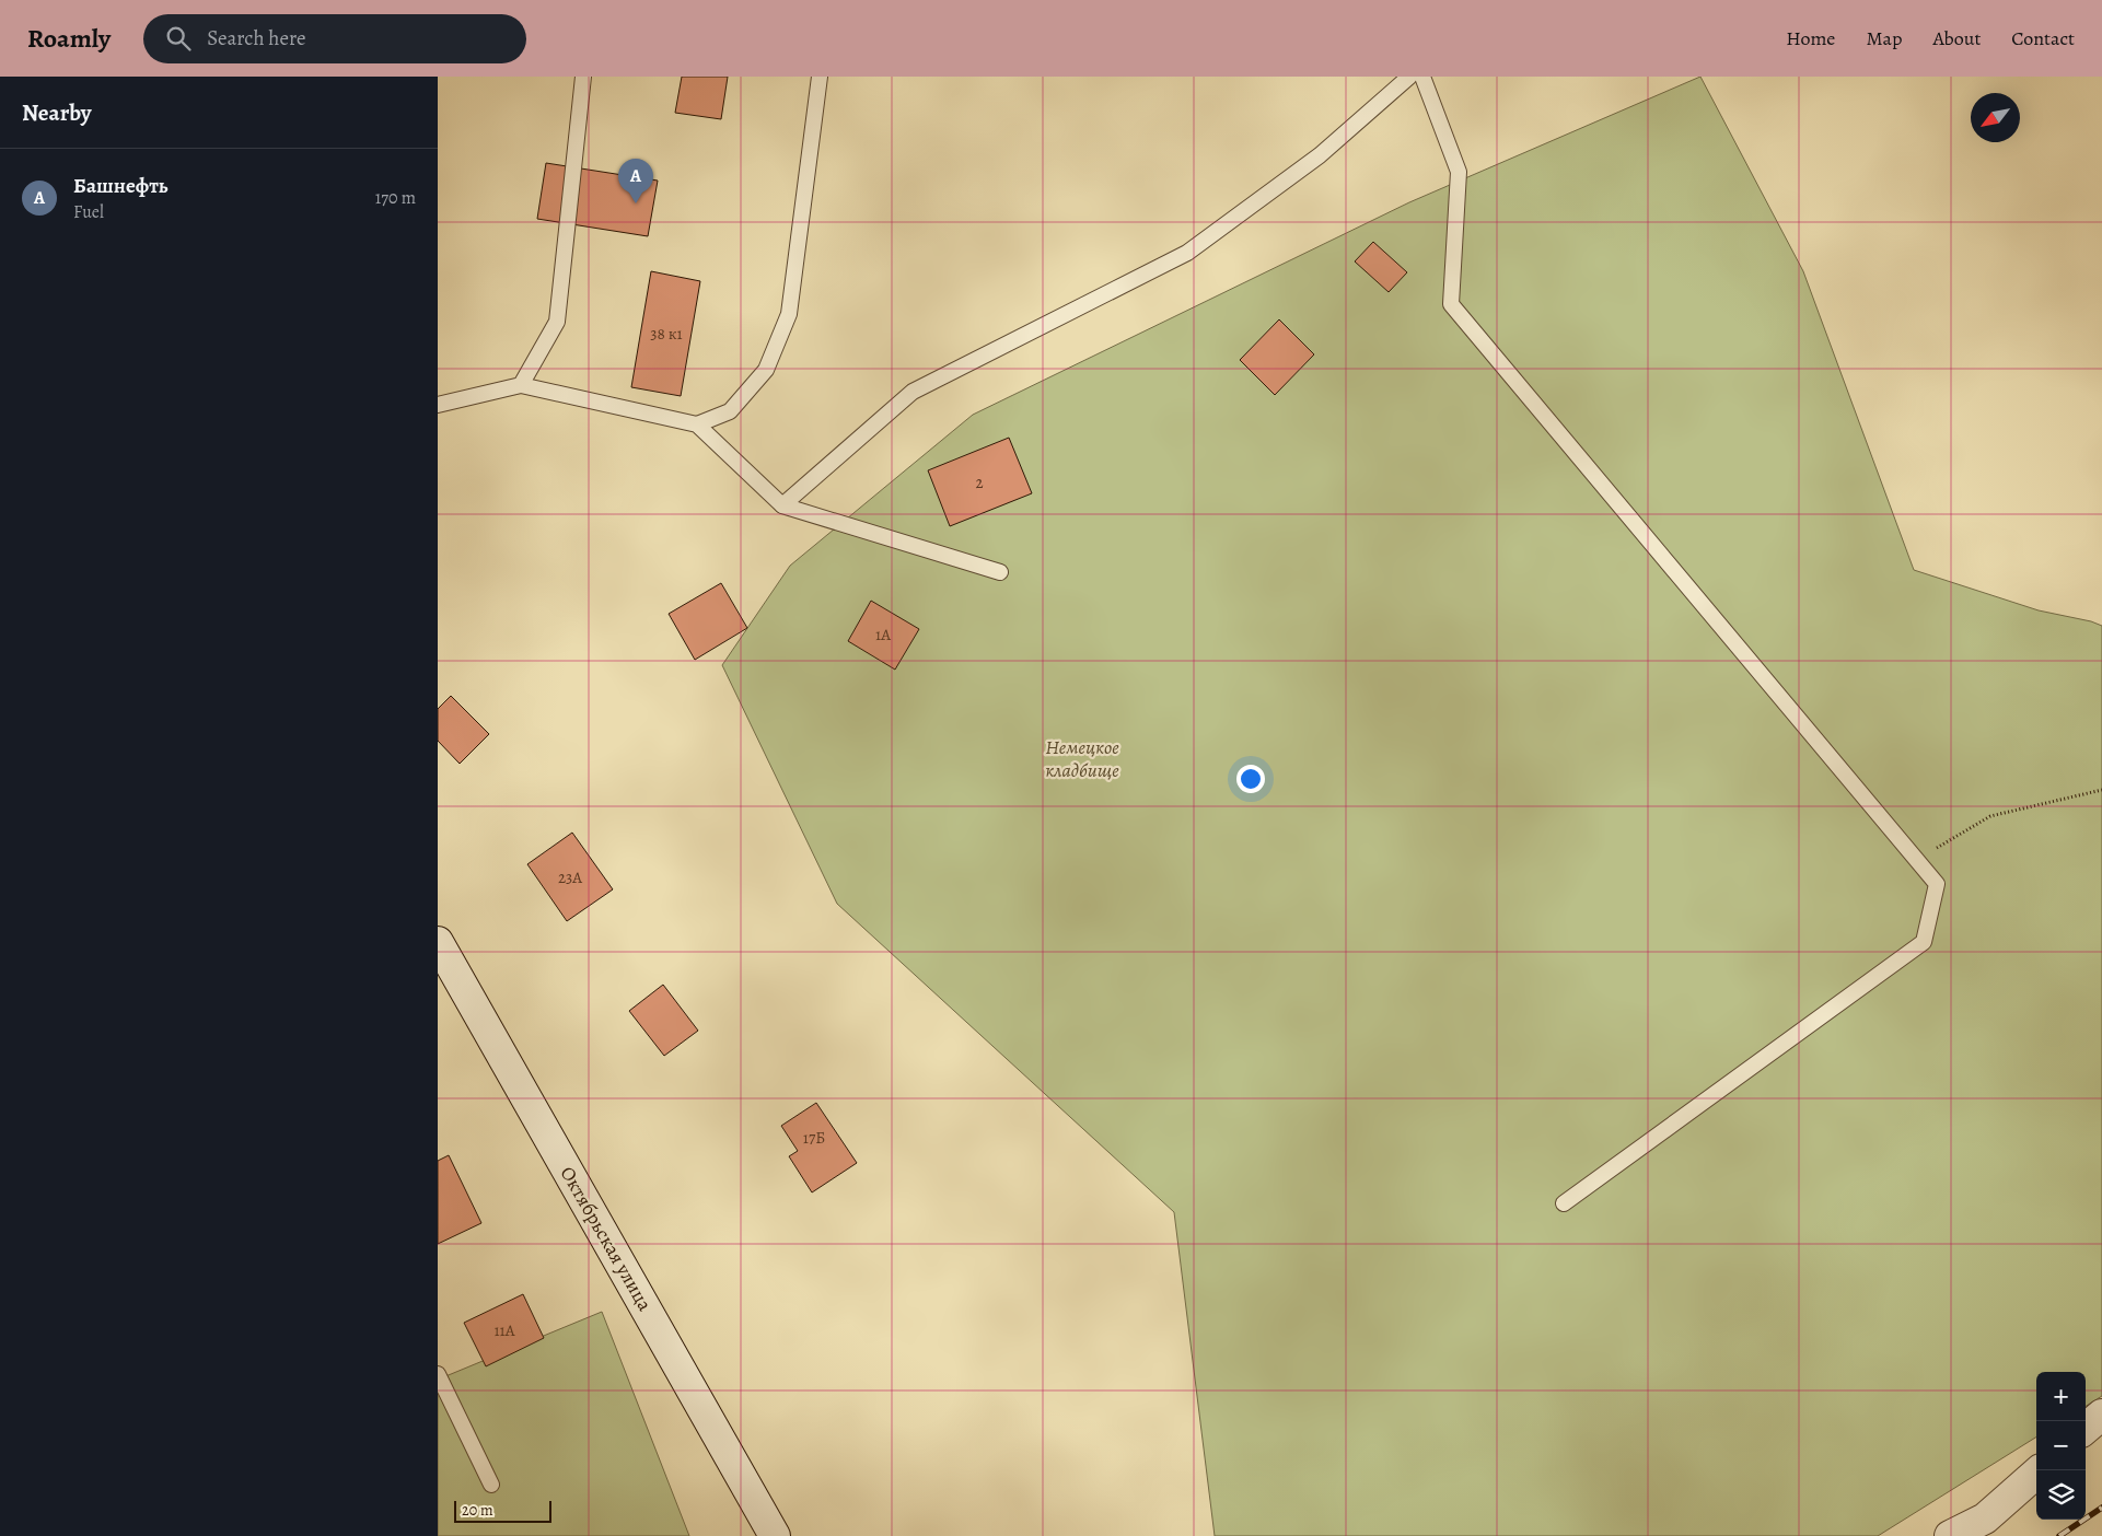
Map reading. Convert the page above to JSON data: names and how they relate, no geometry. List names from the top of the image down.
{
  "streets": {
    "main road": ["Октябрьская улица"]
  },
  "parks": ["Немецкое кладбище"],
  "house_numbers": [
    "38 к1",
    "2",
    "1А",
    "23А",
    "17Б",
    "11А"
  ],
  "scale_bar": "20 m",
  "north": "bottom left",
  "page": {
    "header": "Roamly",
    "search": "Search here",
    "nav": [
      "Home",
      "Map",
      "About",
      "Contact"
    ],
    "heading": "Nearby",
    "list": [
      {
        "mark": "A",
        "name": "Башнефть",
        "note": "Fuel",
        "value": "170 m"
      }
    ],
    "pins": "A",
    "map_buttons": ["+", "−"],
    "scale": "20 m"
  }
}
